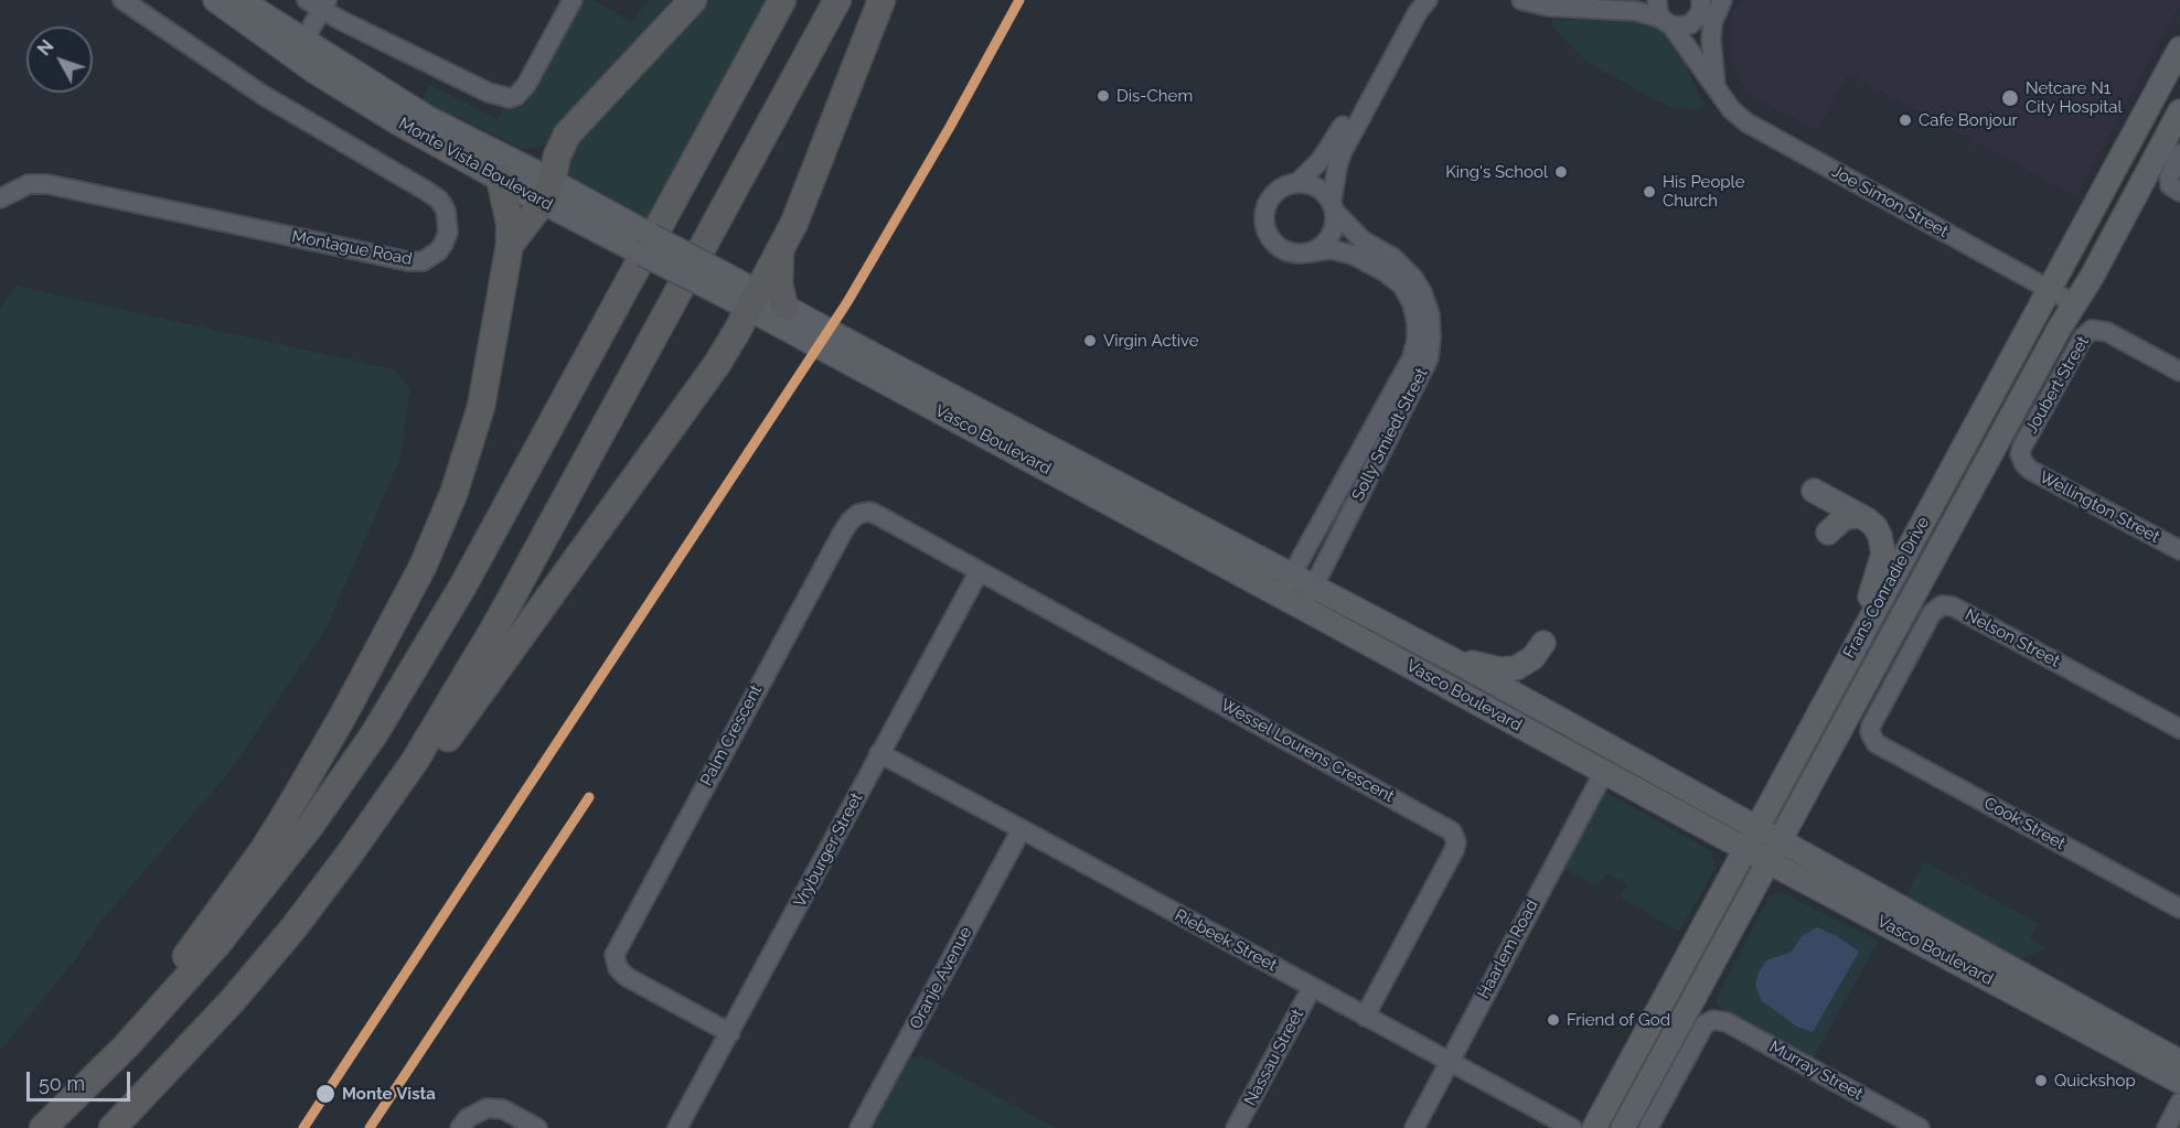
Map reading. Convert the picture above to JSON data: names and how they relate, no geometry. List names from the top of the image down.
{
  "streets": {
    "main road": ["Monte Vista Boulevard", "Vasco Boulevard", "Frans Conradie Drive"],
    "street": [
      "Joe Simon Street",
      "Montague Road",
      "Joubert Street",
      "Solly Smiedt Street",
      "Wellington Street",
      "Nelson Street",
      "Palm Crescent",
      "Wessel Lourens Crescent",
      "Cook Street",
      "Vryburger Street",
      "Riebeek Street",
      "Haarlem Road",
      "Oranje Avenue",
      "Nassau Street",
      "Murray Street"
    ]
  },
  "crossings": [
    ["Monte Vista Boulevard", "Vasco Boulevard"],
    ["Joe Simon Street", "Frans Conradie Drive"],
    ["Joubert Street", "Wellington Street"],
    ["Solly Smiedt Street", "Vasco Boulevard"],
    ["Vasco Boulevard", "Frans Conradie Drive"],
    ["Vasco Boulevard", "Haarlem Road"],
    ["Nelson Street", "Cook Street"],
    ["Palm Crescent", "Wessel Lourens Crescent"],
    ["Palm Crescent", "Vryburger Street"],
    ["Wessel Lourens Crescent", "Vryburger Street"],
    ["Wessel Lourens Crescent", "Riebeek Street"],
    ["Vryburger Street", "Riebeek Street"],
    ["Riebeek Street", "Haarlem Road"],
    ["Riebeek Street", "Oranje Avenue"],
    ["Riebeek Street", "Nassau Street"]
  ],
  "places": [
    "Dis-Chem",
    "Netcare N1 City Hospital",
    "Cafe Bonjour",
    "King's School",
    "His People Church",
    "Virgin Active",
    "Friend of God",
    "Quickshop",
    "Monte Vista"
  ],
  "scale_bar": "50 m",
  "north": "top left"
}
